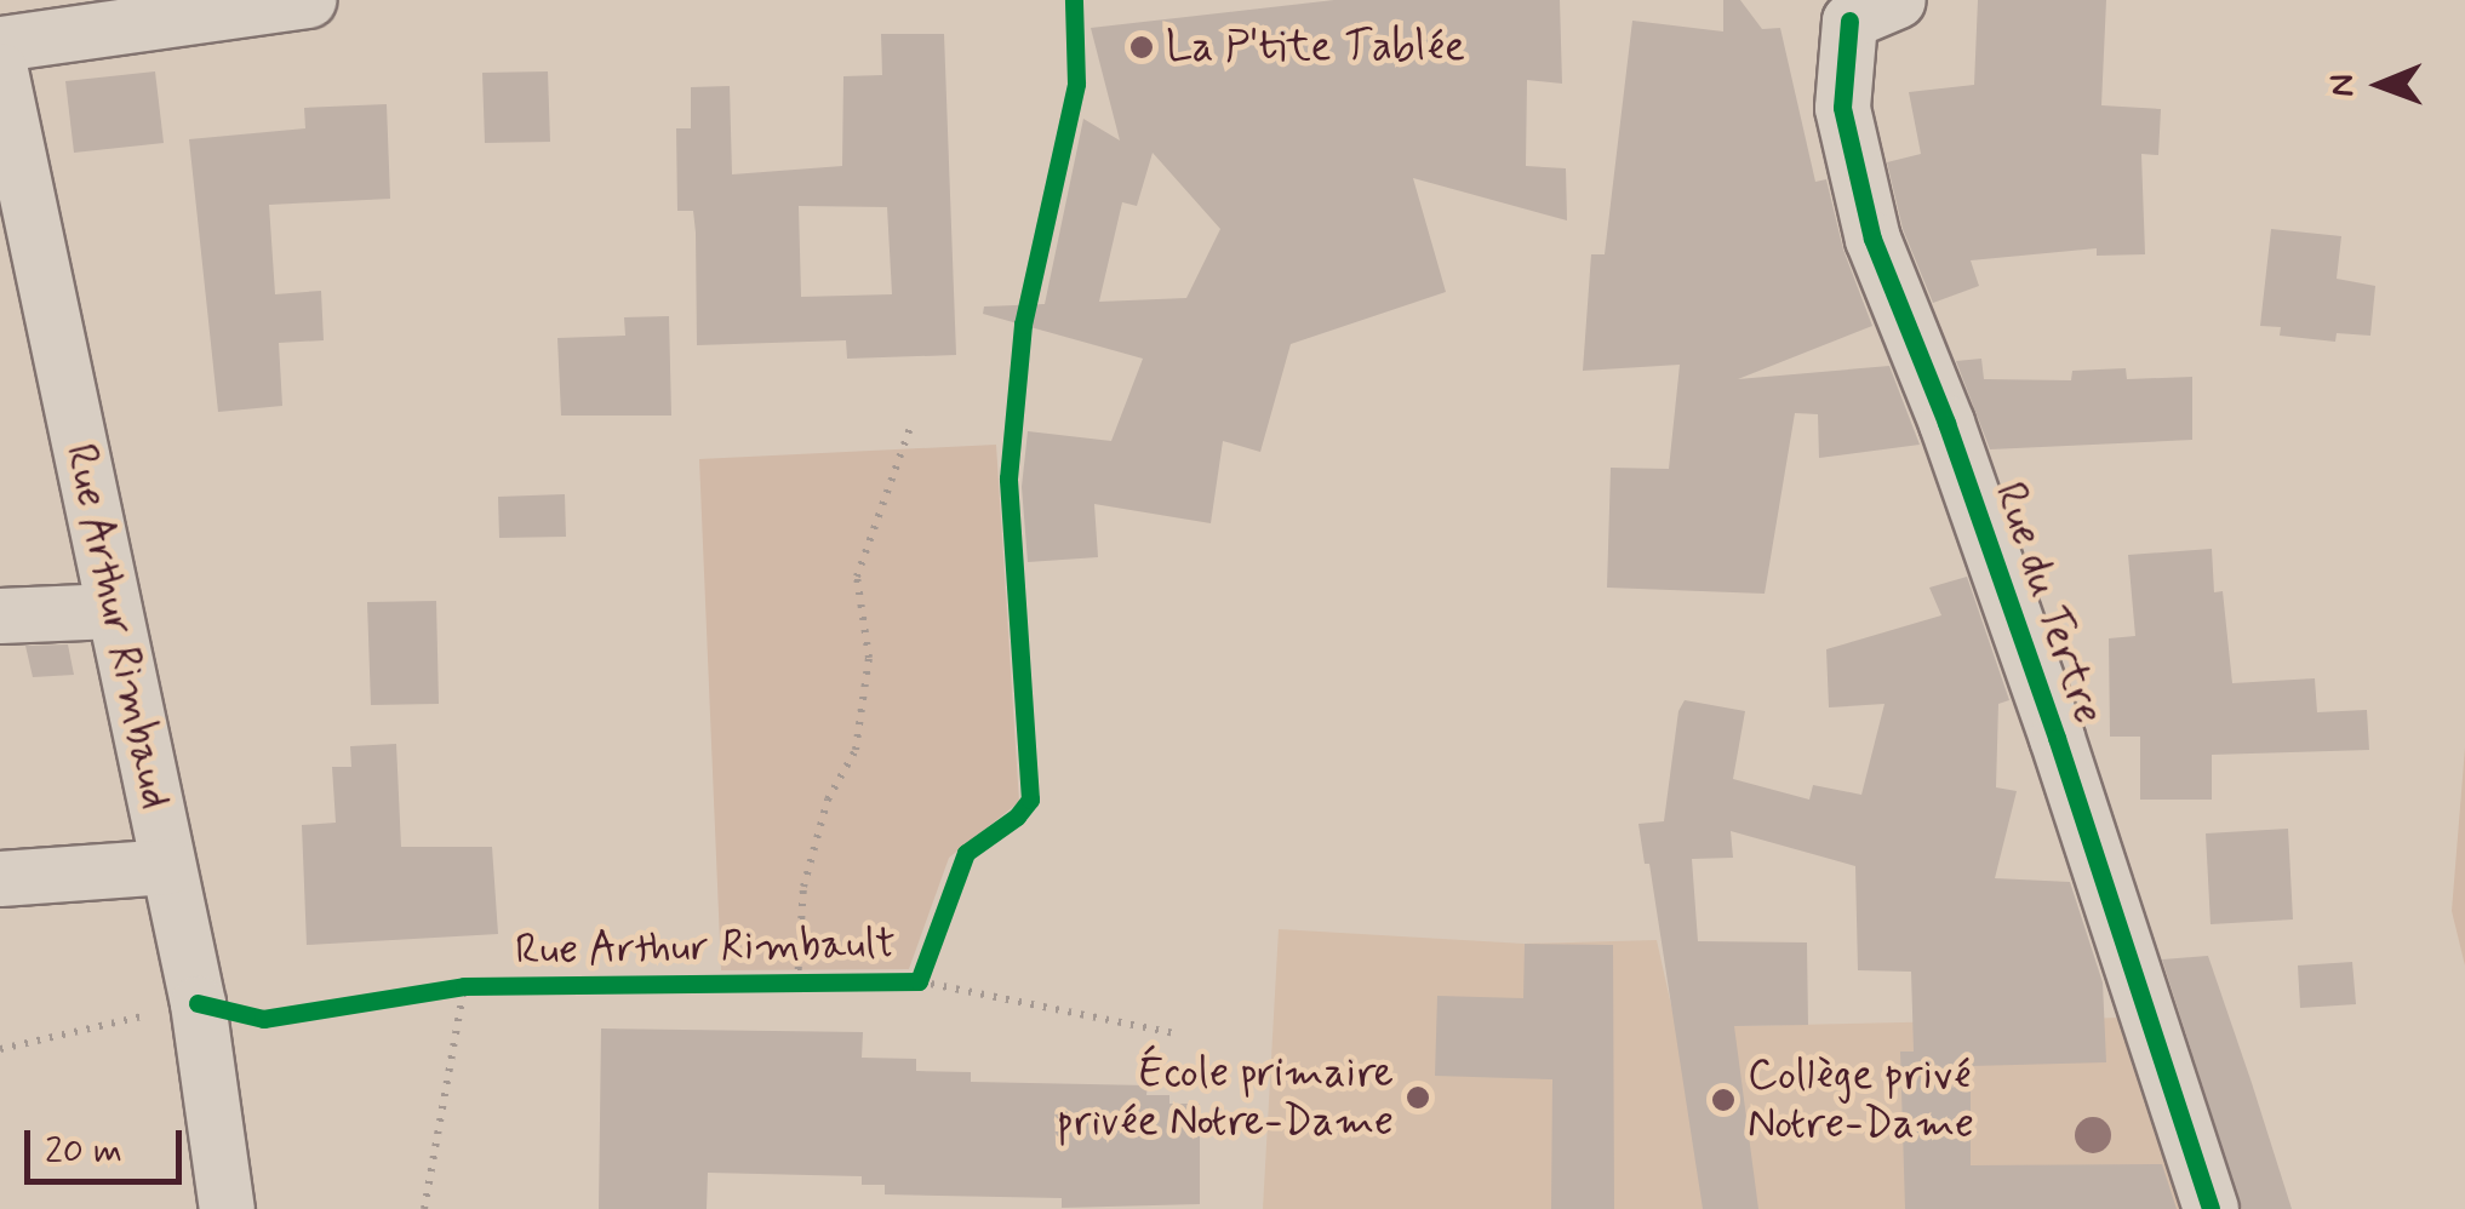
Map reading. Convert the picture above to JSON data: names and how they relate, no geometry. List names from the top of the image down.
{
  "streets": {
    "street": ["Rue du Tertre", "Rue Arthur Rimbaud"],
    "cycle path": ["Rue Arthur Rimbault"]
  },
  "crossings": [
    ["Rue Arthur Rimbaud", "Rue Arthur Rimbault"]
  ],
  "places": ["La P'tite Tablée", "École primaire privée Notre-Dame", "Collège privé Notre-Dame"],
  "scale_bar": "20 m",
  "north": "left"
}
